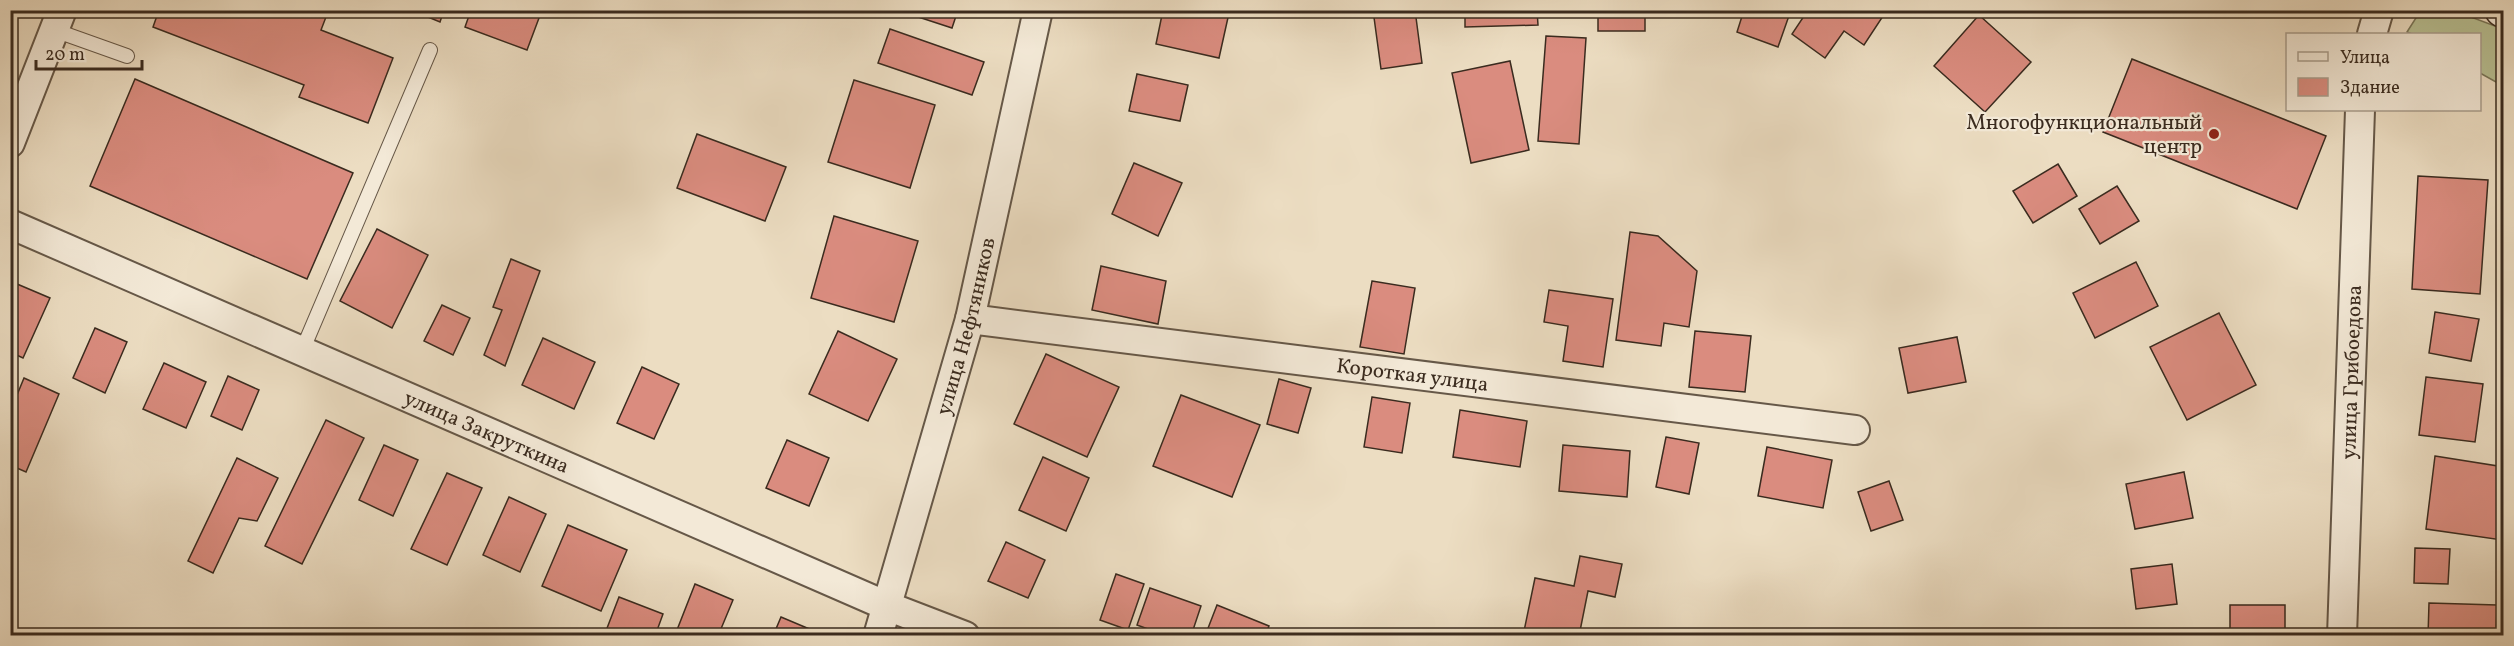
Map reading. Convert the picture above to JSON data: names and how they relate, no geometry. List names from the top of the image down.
{
  "streets": {
    "street": [
      "улица Нефтяников",
      "улица Грибоедова",
      "Короткая улица",
      "улица Закруткина"
    ]
  },
  "crossings": [
    ["улица Нефтяников", "Короткая улица"],
    ["улица Нефтяников", "улица Закруткина"]
  ],
  "places": ["Многофункциональный центр"],
  "legend": ["Улица", "Здание"],
  "scale_bar": "20 m"
}
